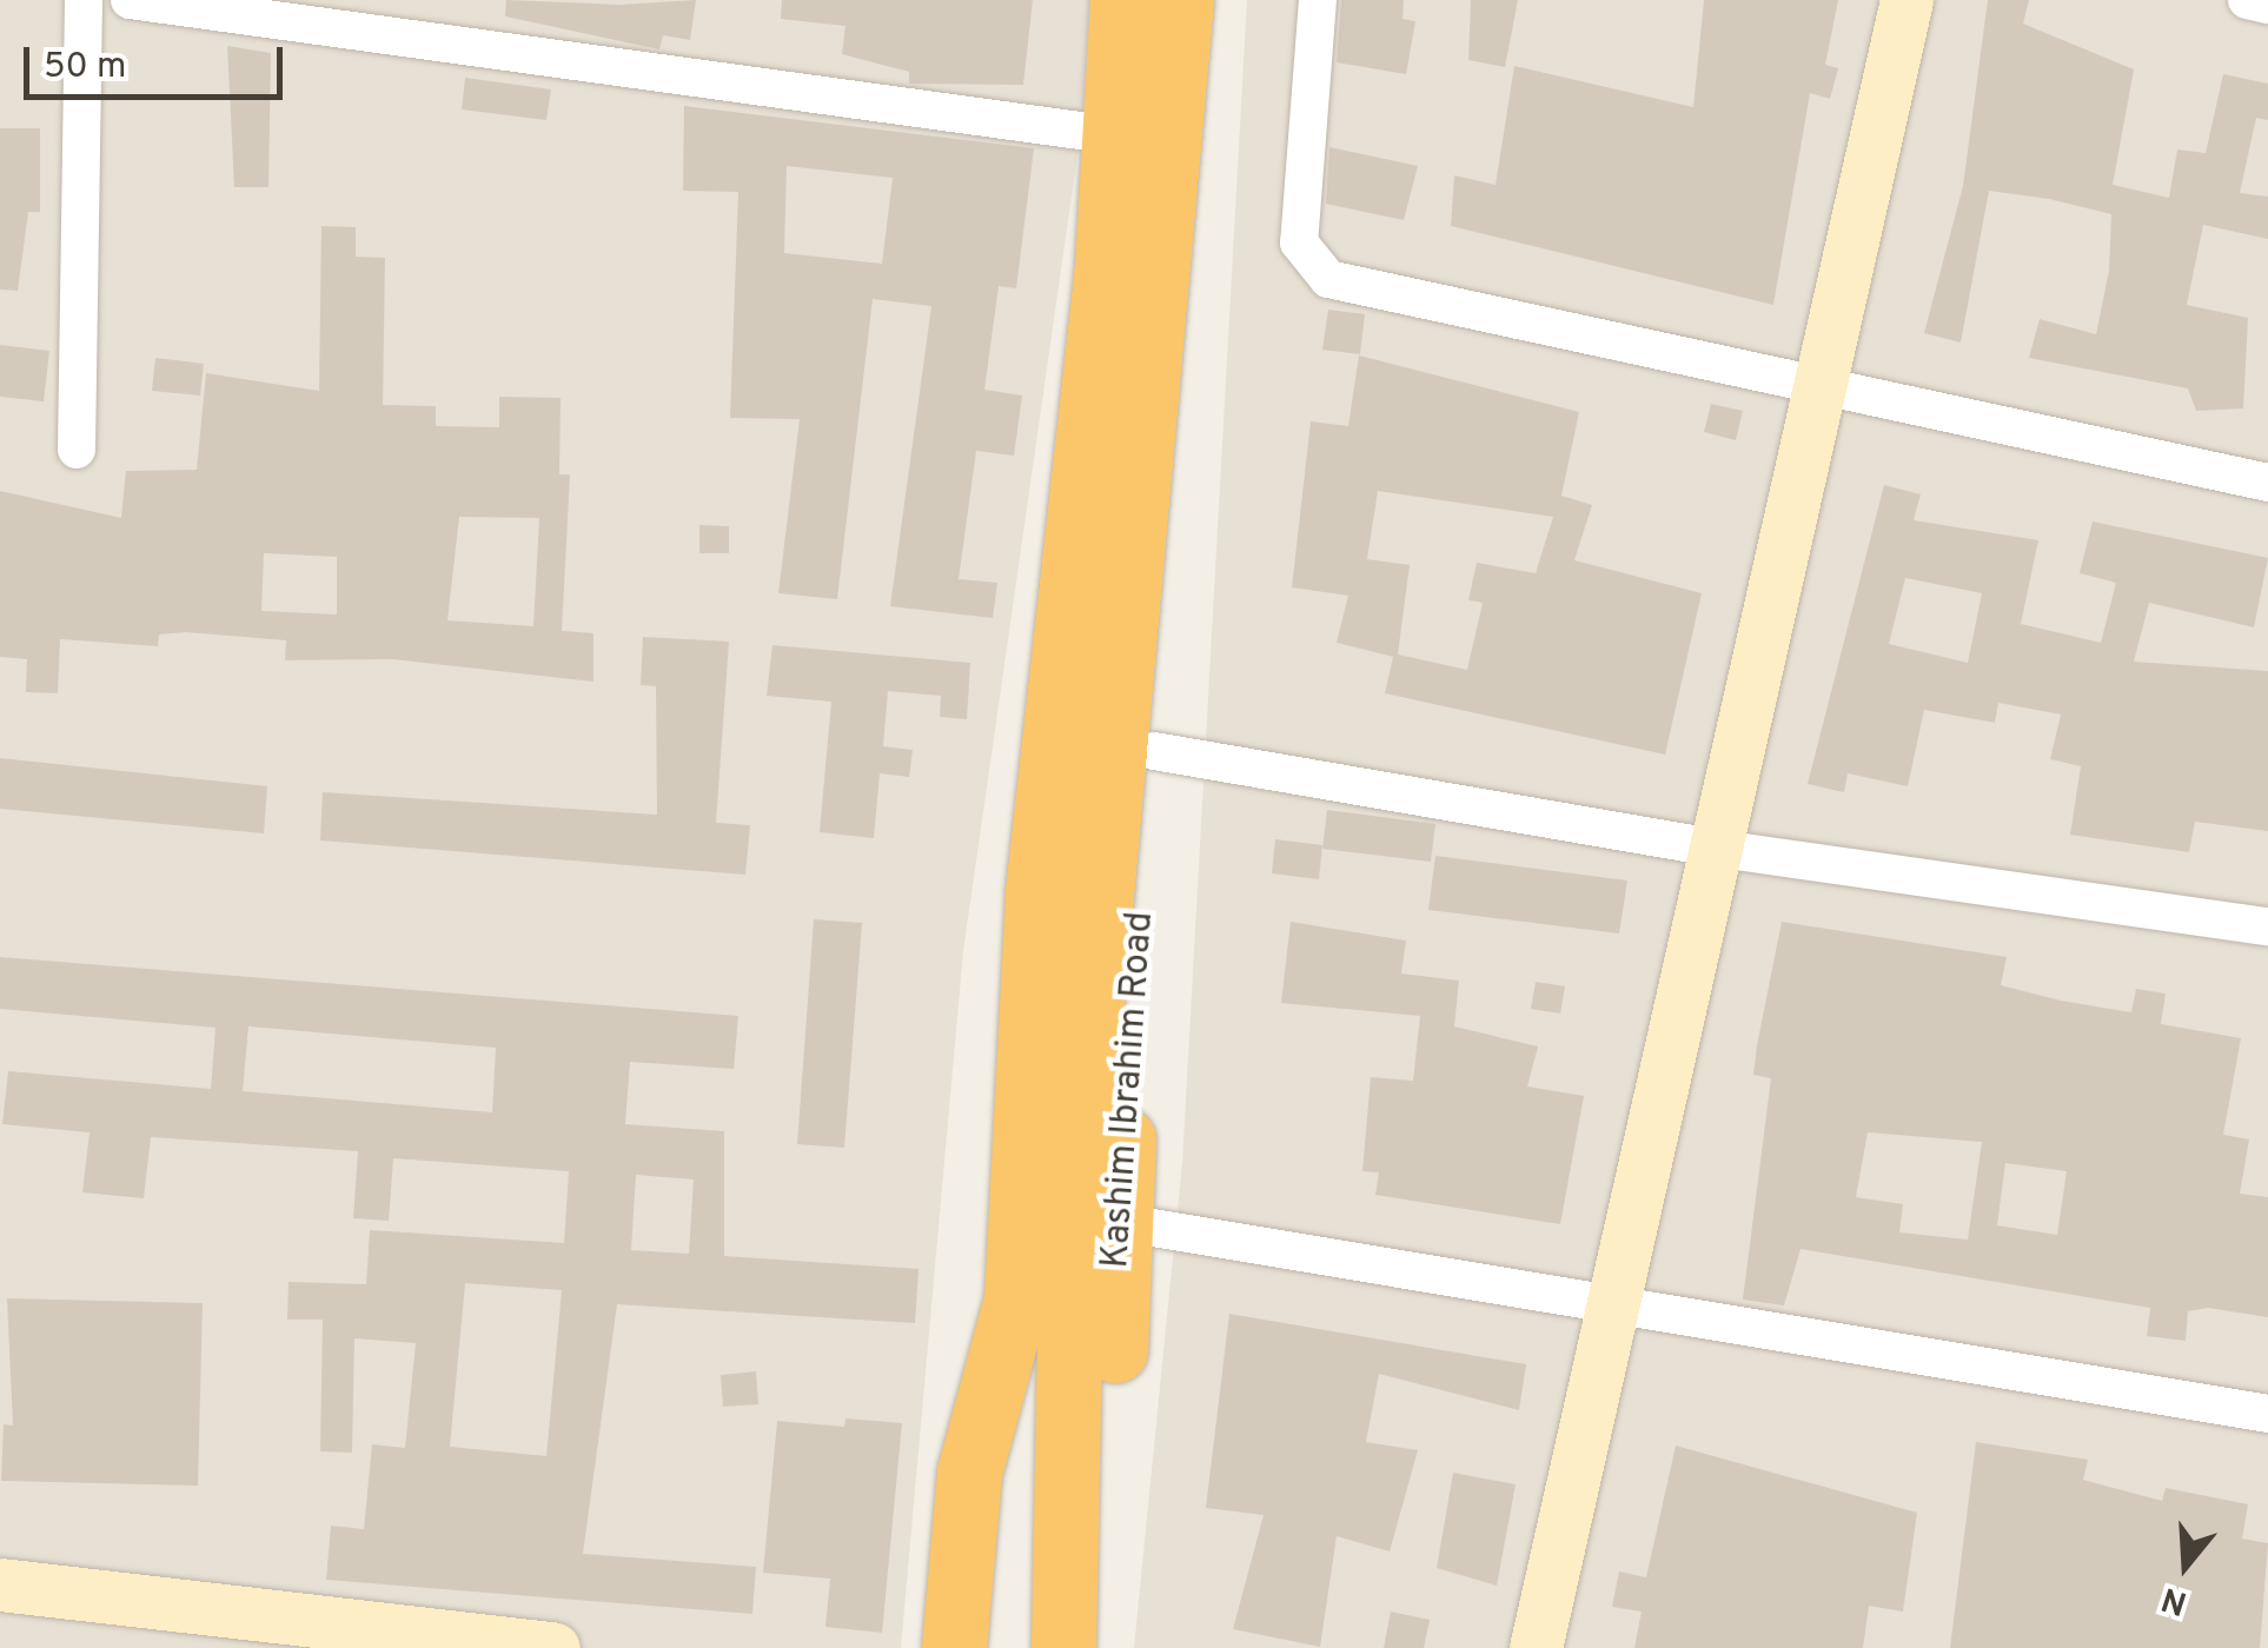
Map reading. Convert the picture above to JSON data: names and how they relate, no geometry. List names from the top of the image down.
{
  "streets": {
    "highway": ["Kashim Ibrahim Road"]
  },
  "scale_bar": "50 m",
  "north": "bottom"
}
